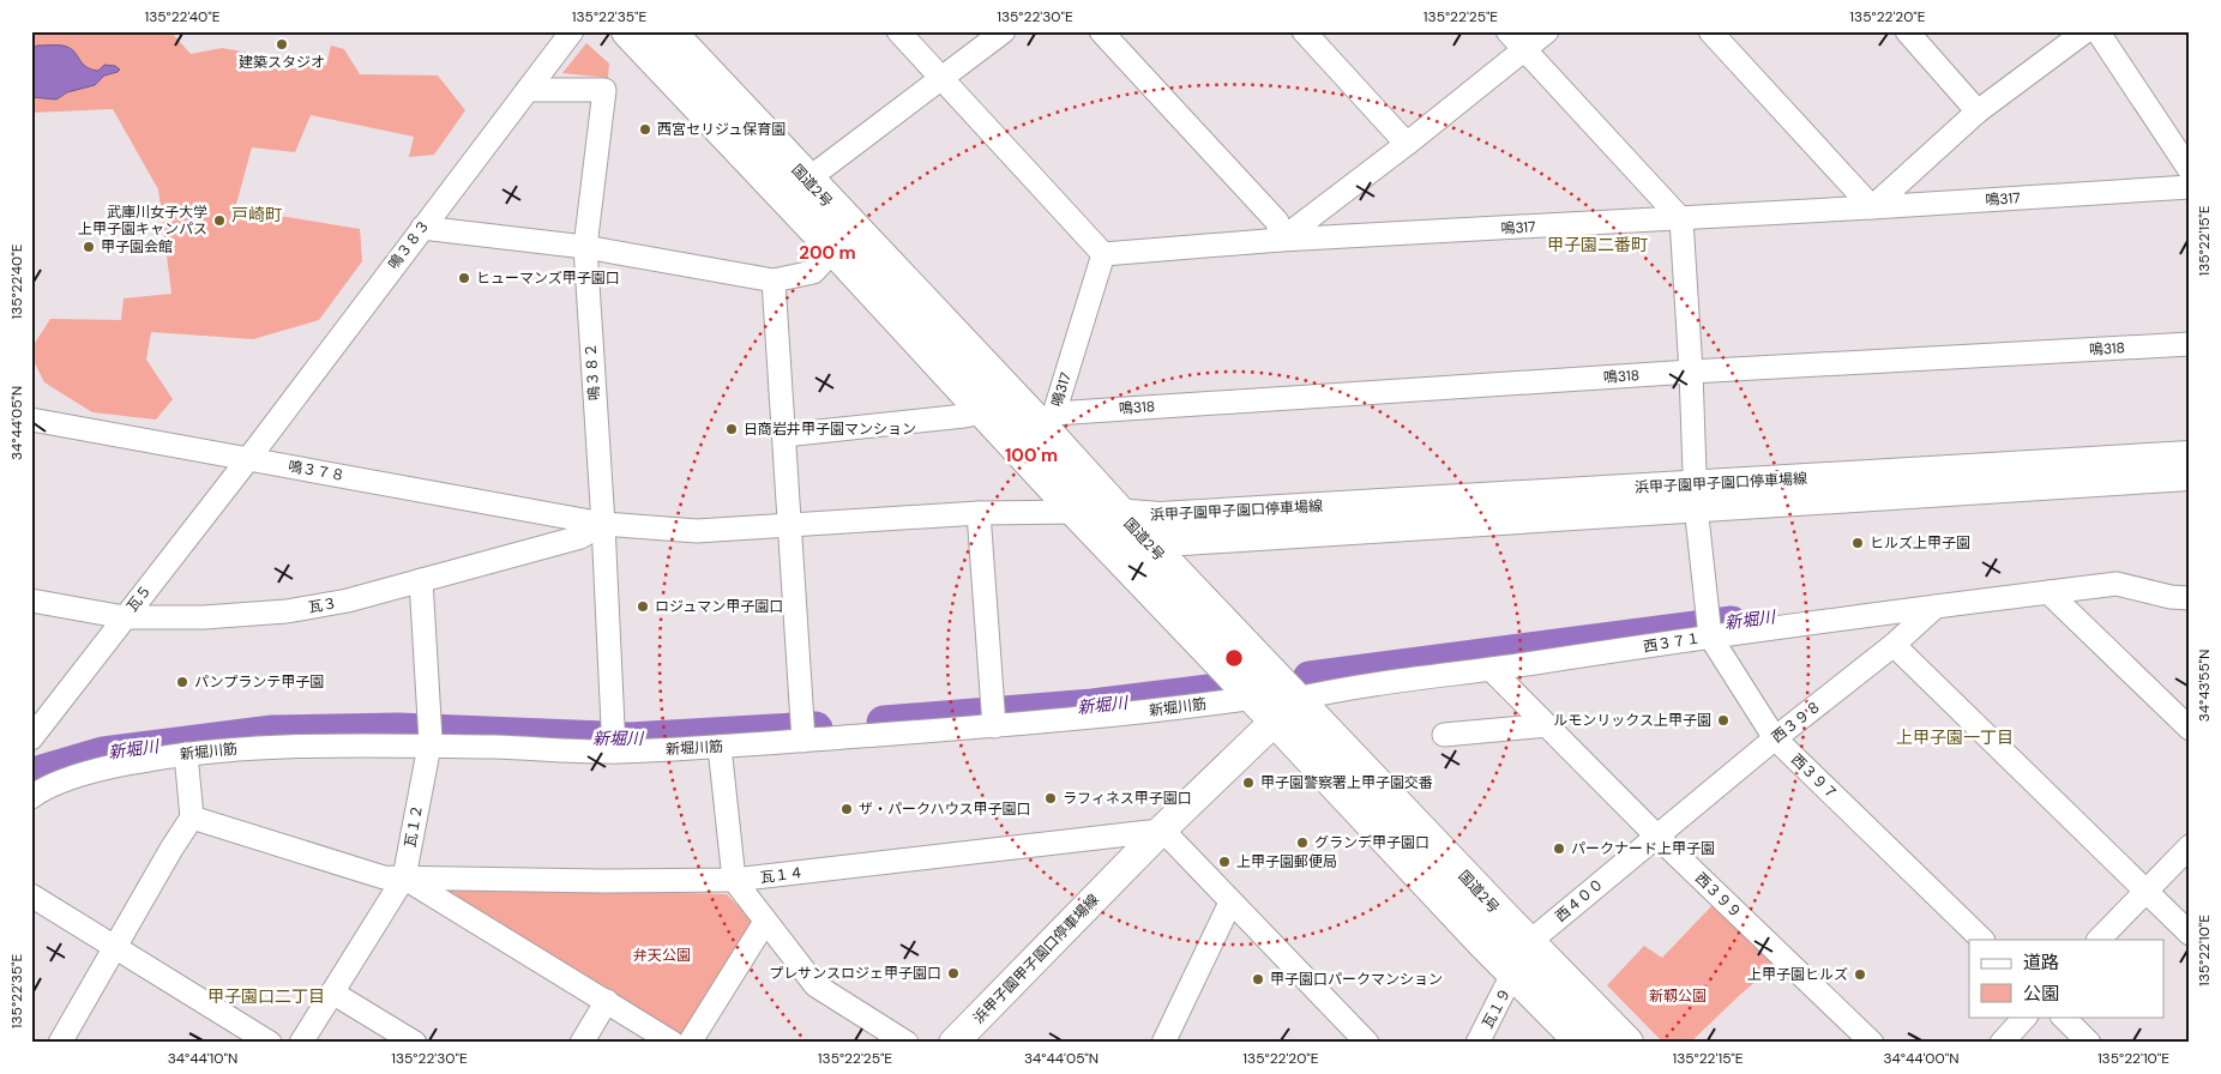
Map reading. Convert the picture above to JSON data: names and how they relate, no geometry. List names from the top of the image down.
{
  "streets": {
    "highway": ["国道2号"],
    "main road": ["浜甲子園甲子園口停車場線"],
    "street": [
      "鳴317",
      "鳴３８３",
      "鳴318",
      "鳴３８２",
      "鳴３７８",
      "瓦５",
      "瓦３",
      "西３７１",
      "新堀川筋",
      "西３９８",
      "西３９７",
      "瓦１２",
      "瓦１４",
      "西３９９",
      "西４００",
      "瓦１９"
    ]
  },
  "crossings": [
    ["国道2号", "鳴317"],
    ["国道2号", "鳴318"],
    ["国道2号", "鳴３７８"],
    ["国道2号", "浜甲子園甲子園口停車場線"],
    ["国道2号", "西３７１"],
    ["国道2号", "新堀川筋"],
    ["国道2号", "西４００"],
    ["国道2号", "瓦１９"],
    ["鳴317", "鳴318"],
    ["鳴317", "西３９７"],
    ["鳴３８３", "鳴３８２"],
    ["鳴３８３", "鳴３７８"],
    ["鳴３８３", "瓦５"],
    ["鳴318", "西３９７"],
    ["鳴３８２", "鳴３７８"],
    ["鳴３８２", "瓦３"],
    ["鳴３８２", "新堀川筋"],
    ["鳴３７８", "浜甲子園甲子園口停車場線"],
    ["鳴３７８", "瓦５"],
    ["鳴３７８", "瓦３"],
    ["浜甲子園甲子園口停車場線", "西３７１"],
    ["浜甲子園甲子園口停車場線", "新堀川筋"],
    ["浜甲子園甲子園口停車場線", "西３９７"],
    ["浜甲子園甲子園口停車場線", "瓦１４"],
    ["瓦５", "瓦３"],
    ["瓦３", "瓦１２"],
    ["西３７１", "新堀川筋"],
    ["西３７１", "西３９８"],
    ["西３７１", "西３９７"],
    ["西３７１", "西３９９"],
    ["新堀川筋", "瓦１２"],
    ["西３９８", "西３９７"],
    ["西３９８", "西３９９"],
    ["西３９８", "西４００"],
    ["瓦１２", "瓦１４"],
    ["西３９９", "西４００"],
    ["西４００", "瓦１９"]
  ],
  "districts": [
    "戸崎町",
    "甲子園二番町",
    "上甲子園一丁目",
    "甲子園口二丁目"
  ],
  "water": ["新堀川"],
  "parks": ["弁天公園", "新靱公園"],
  "places": [
    "建築スタジオ",
    "西宮セリジュ保育園",
    "武庫川女子大学 上甲子園キャンパス",
    "甲子園会館",
    "ヒューマンズ甲子園口",
    "日商岩井甲子園マンション",
    "ヒルズ上甲子園",
    "ロジュマン甲子園口",
    "パンプランテ甲子園",
    "ルモンリックス上甲子園",
    "甲子園警察署上甲子園交番",
    "ラフィネス甲子園口",
    "ザ・パークハウス甲子園口",
    "グランデ甲子園口",
    "パークナード上甲子園",
    "上甲子園郵便局",
    "プレサンスロジェ甲子園口",
    "上甲子園ヒルズ",
    "甲子園口パークマンション"
  ],
  "legend": ["道路", "公園"],
  "coordinates": [
    "135°22'40\"E",
    "135°22'35\"E",
    "135°22'30\"E",
    "135°22'25\"E",
    "135°22'20\"E",
    "135°22'15\"E",
    "34°44'05\"N",
    "34°43'55\"N",
    "135°22'10\"E",
    "34°44'10\"N",
    "34°44'00\"N"
  ],
  "rings": ["200 m", "100 m"]
}
